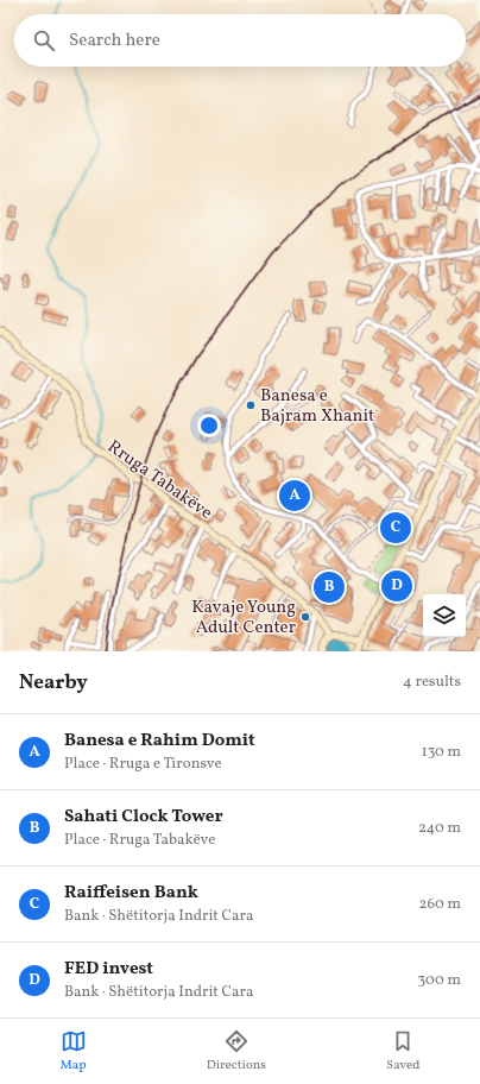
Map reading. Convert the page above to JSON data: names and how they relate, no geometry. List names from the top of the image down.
{
  "streets": {
    "street": ["Rruga Tabakëve"]
  },
  "places": ["Banesa e Bajram Xhanit", "Kavaje Young Adult Center"],
  "page": {
    "search": "Search here",
    "pins": [
      "A",
      "C",
      "D",
      "B"
    ],
    "heading": ["Nearby", "4 results"],
    "list": [
      {
        "mark": "A",
        "name": "Banesa e Rahim Domit",
        "note": "Place · Rruga e Tironsve",
        "value": "130 m"
      },
      {
        "mark": "B",
        "name": "Sahati Clock Tower",
        "note": "Place · Rruga Tabakëve",
        "value": "240 m"
      },
      {
        "mark": "C",
        "name": "Raiffeisen Bank",
        "note": "Bank · Shëtitorja Indrit Cara",
        "value": "260 m"
      },
      {
        "mark": "D",
        "name": "FED invest",
        "note": "Bank · Shëtitorja Indrit Cara",
        "value": "300 m"
      }
    ],
    "nav": ["Map", "Directions", "Saved"]
  }
}
